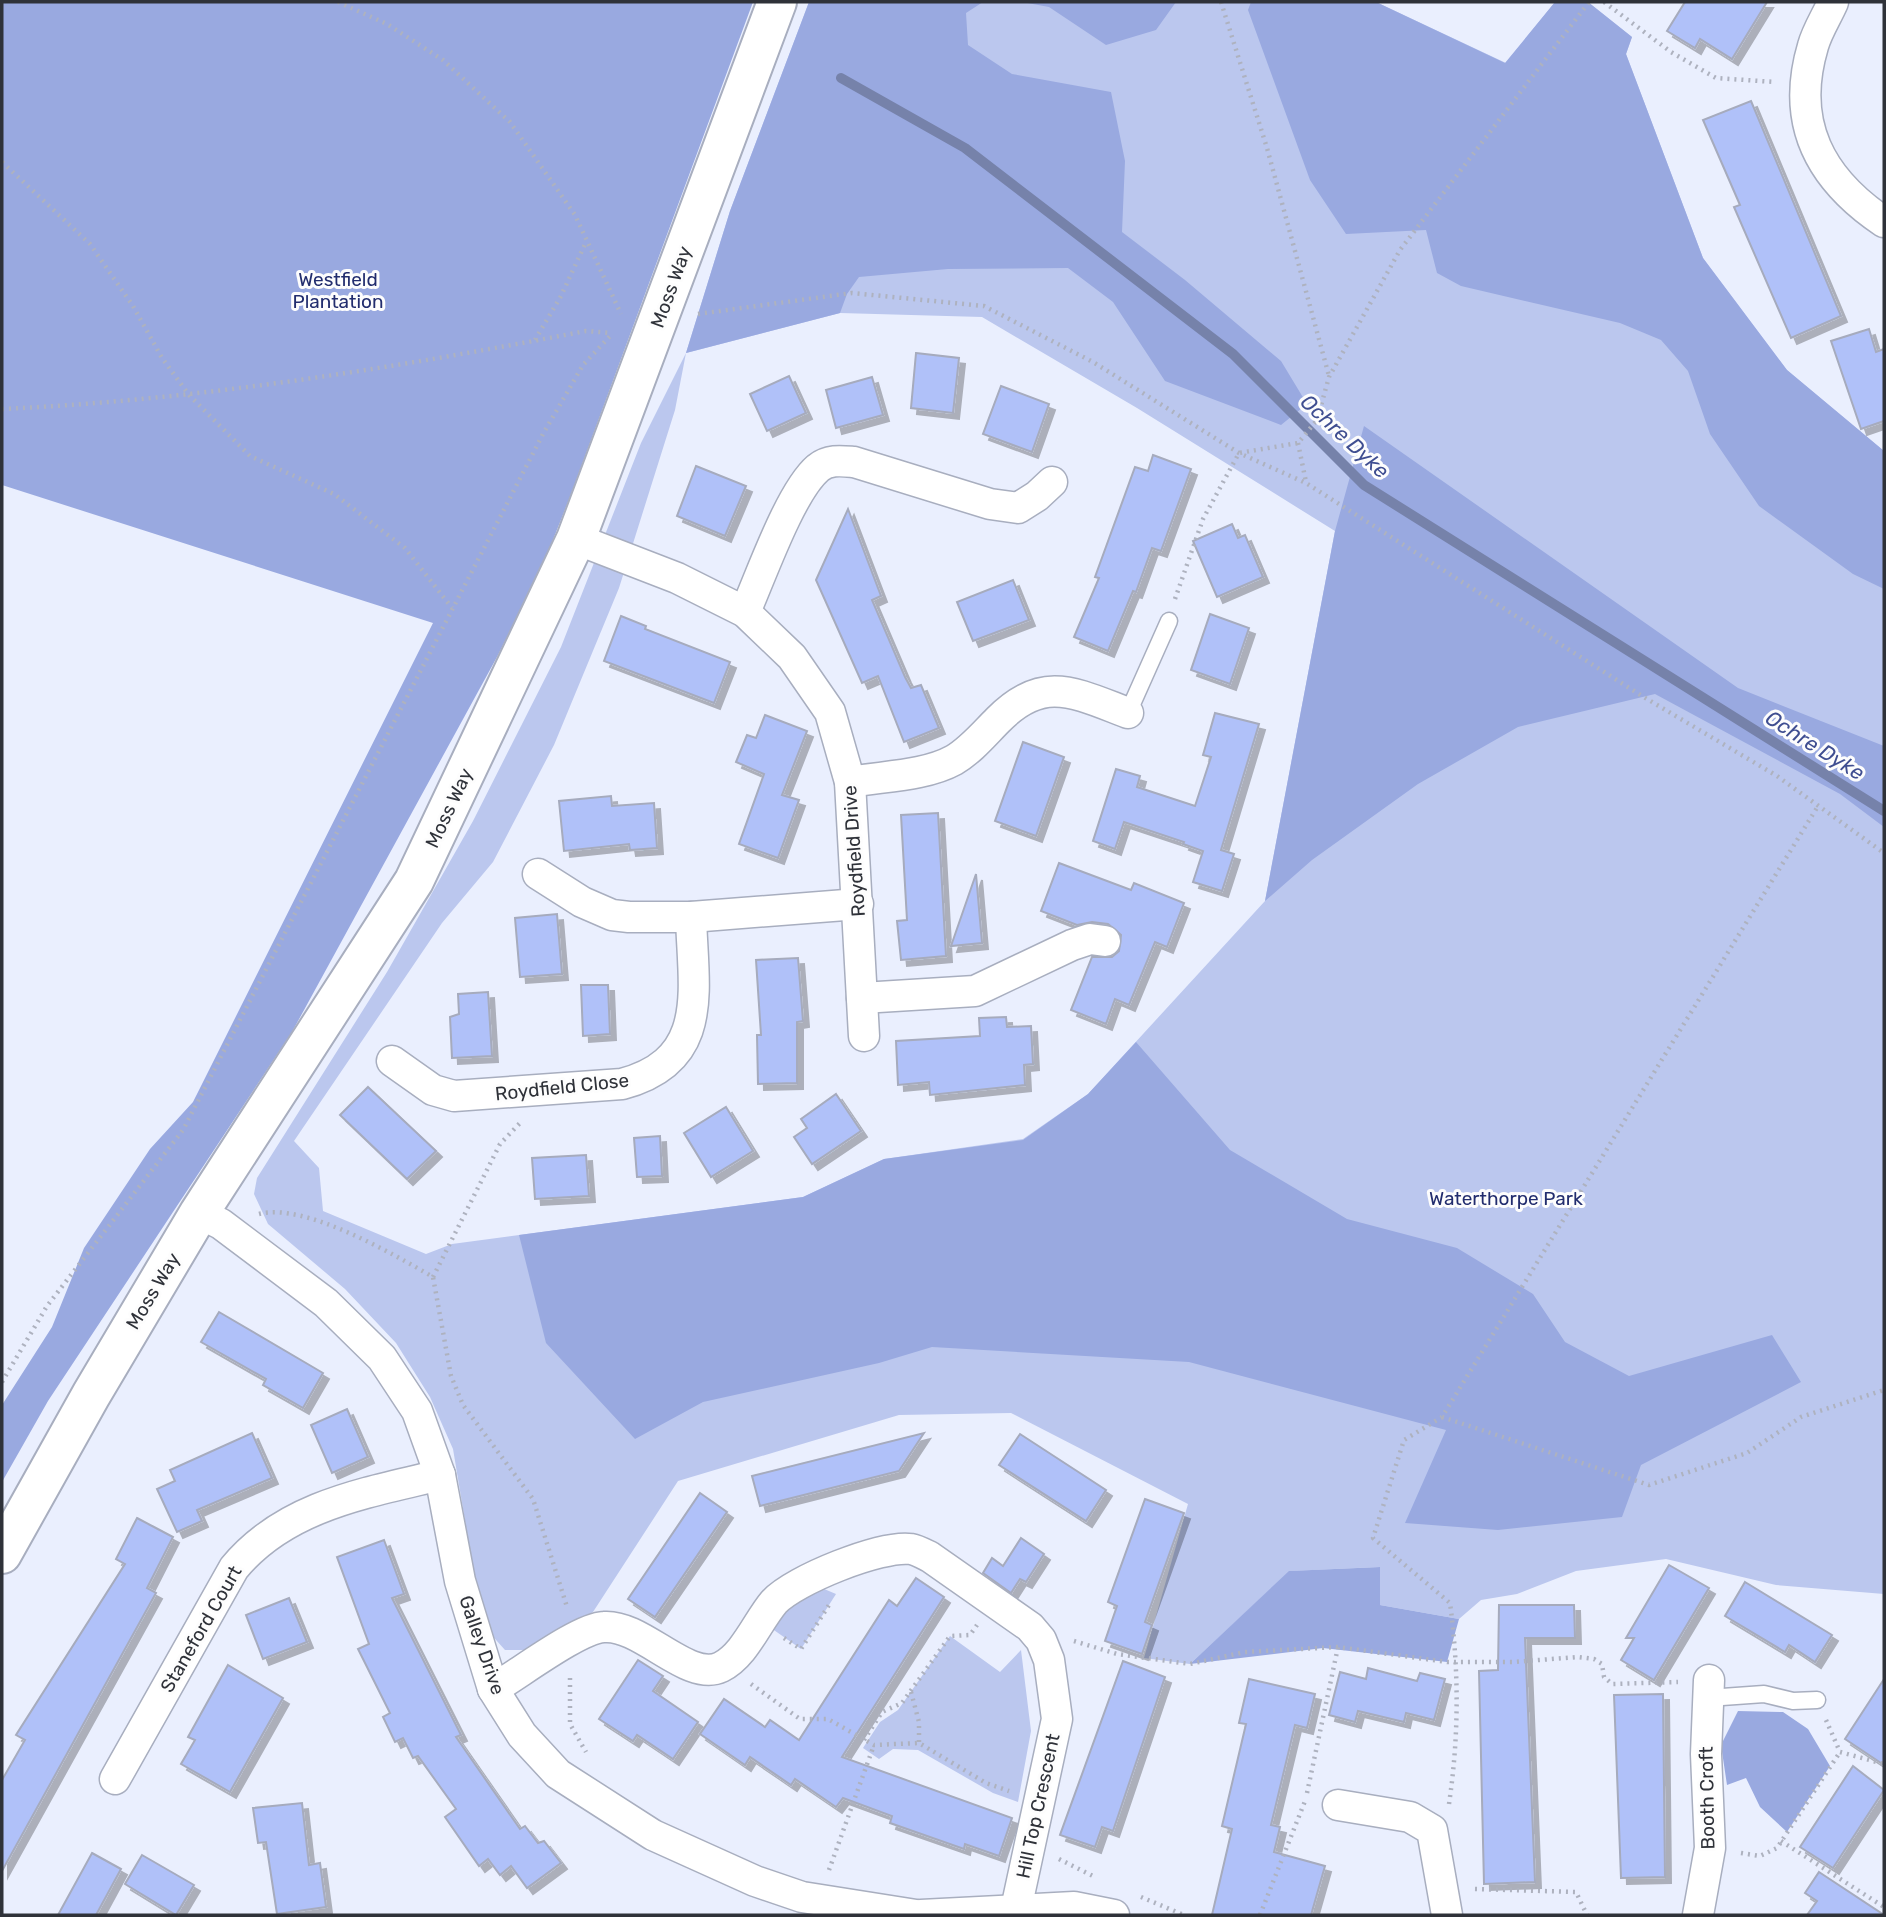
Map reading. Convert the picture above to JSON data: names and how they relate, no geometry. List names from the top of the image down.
{
  "streets": {
    "street": [
      "Moss Way",
      "Roydfield Drive",
      "Roydfield Close",
      "Staneford Court",
      "Galley Drive",
      "Booth Croft",
      "Hill Top Crescent"
    ]
  },
  "crossings": [
    ["Moss Way", "Roydfield Drive"],
    ["Moss Way", "Galley Drive"],
    ["Staneford Court", "Galley Drive"],
    ["Galley Drive", "Hill Top Crescent"]
  ],
  "water": ["Ochre Dyke"],
  "parks": ["Westfield Plantation", "Waterthorpe Park"]
}
